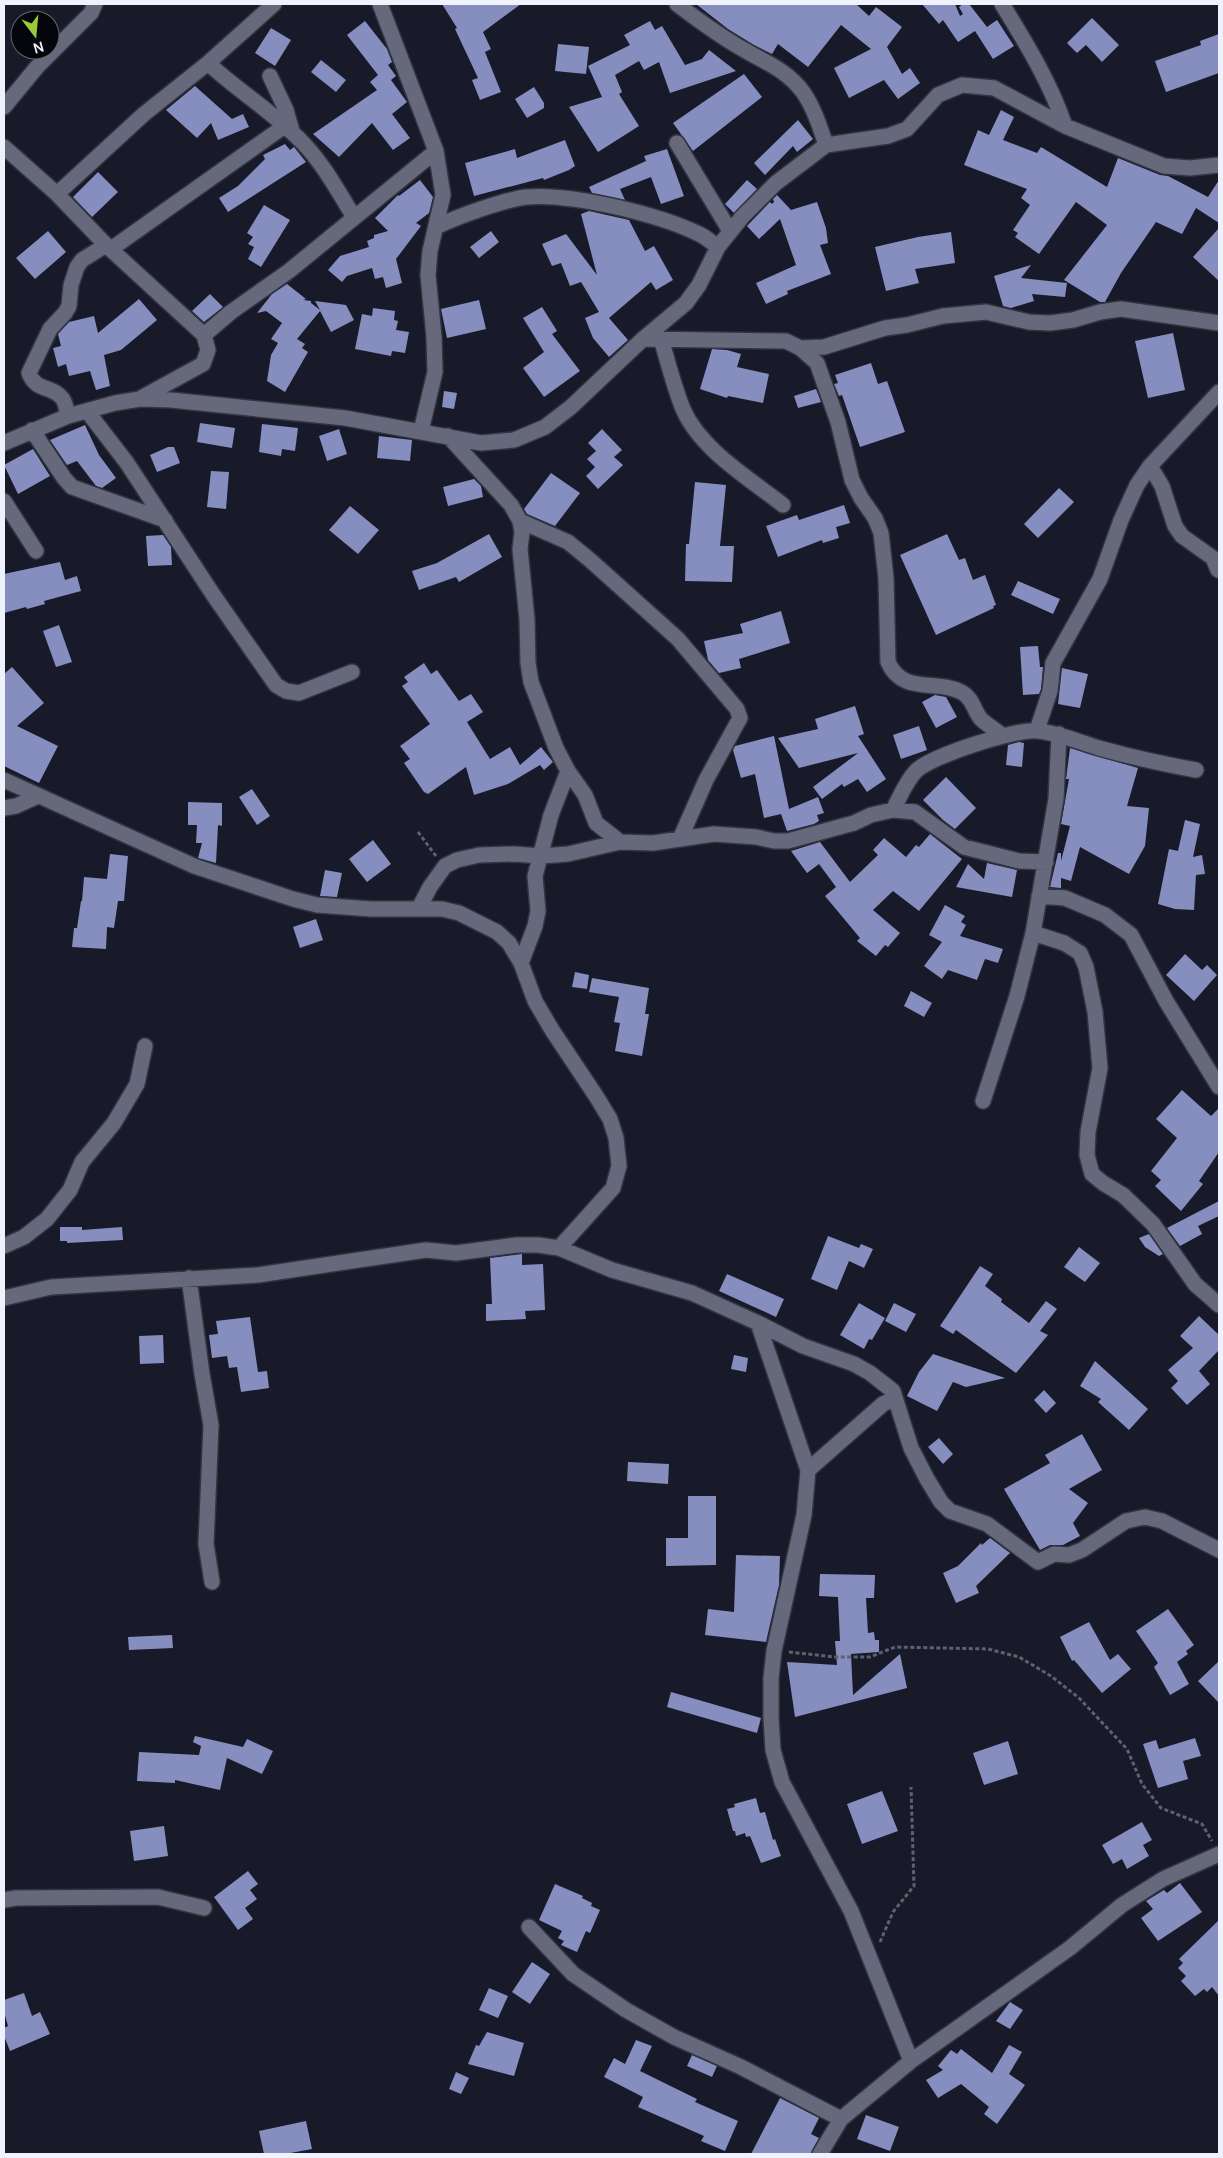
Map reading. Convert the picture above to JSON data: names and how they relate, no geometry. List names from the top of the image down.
{
  "north": "bottom"
}
